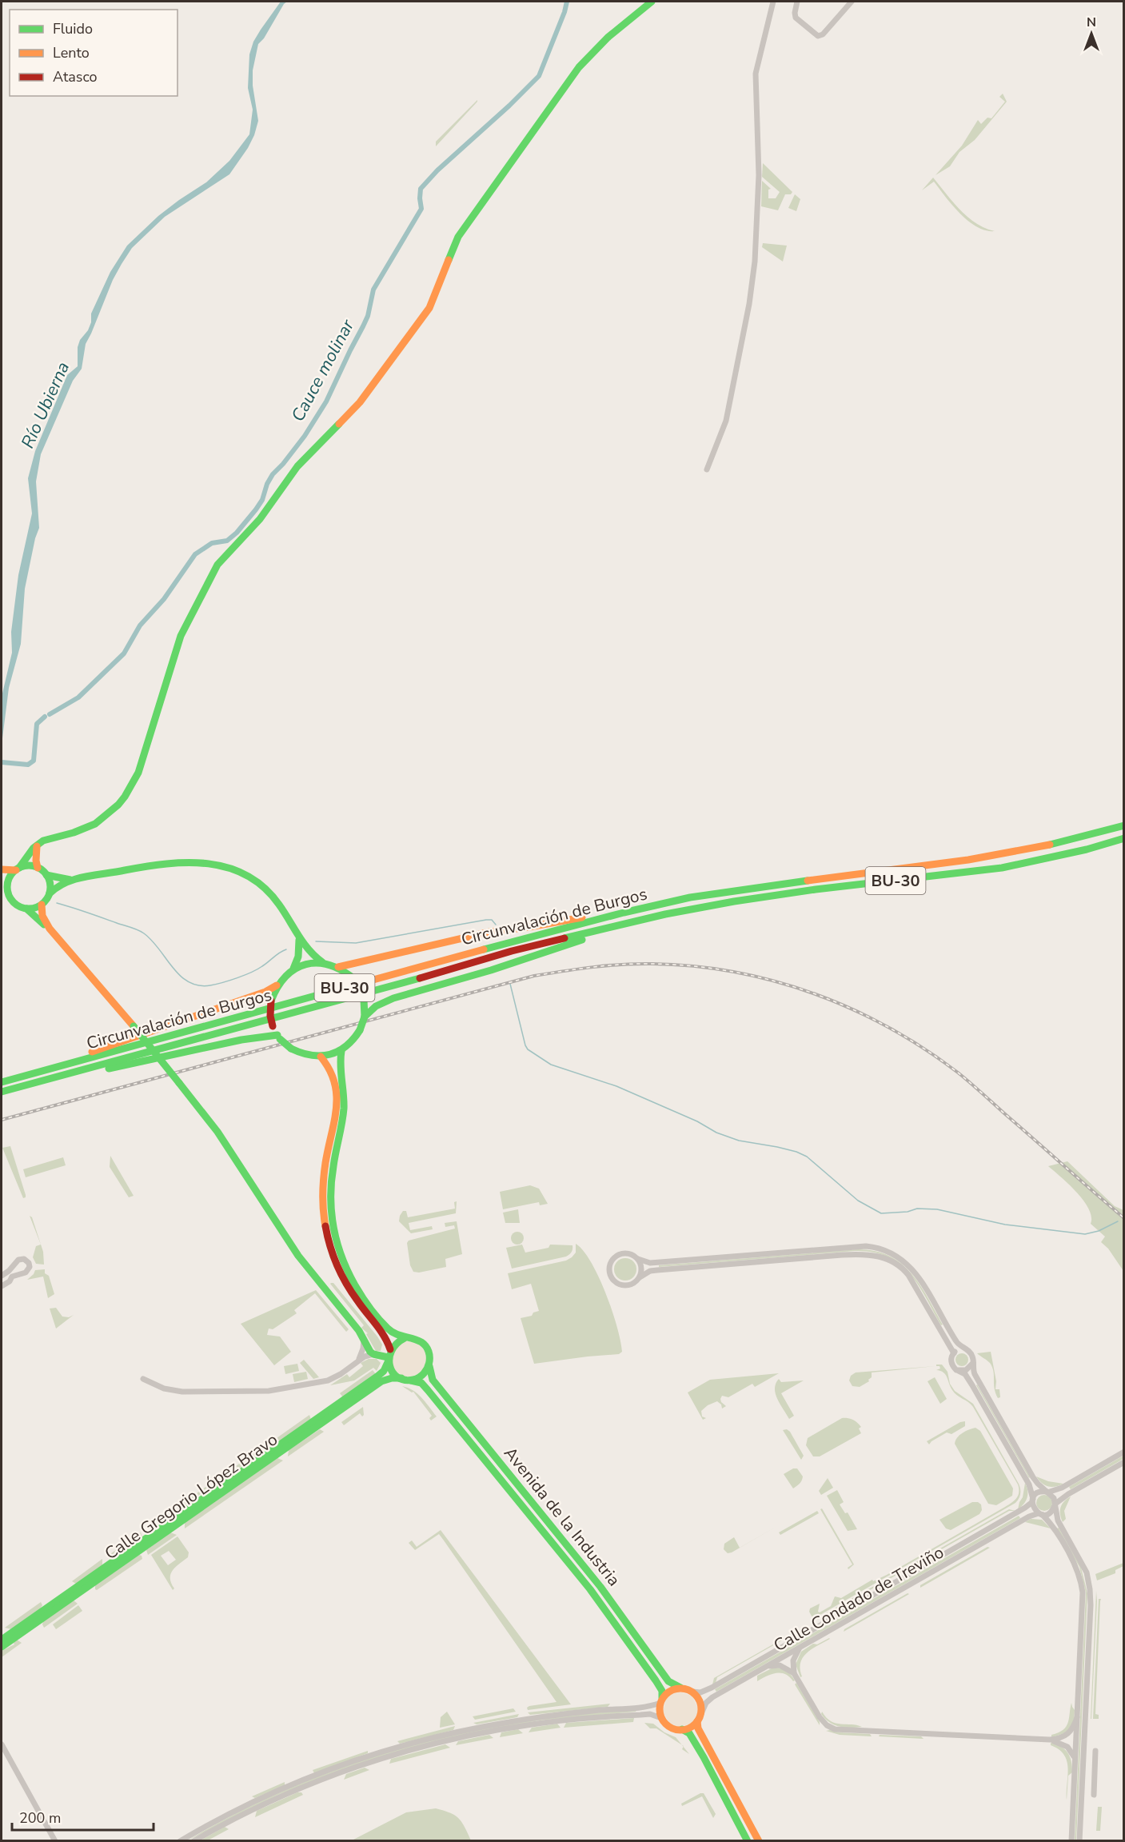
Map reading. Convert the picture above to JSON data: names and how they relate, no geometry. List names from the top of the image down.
{
  "streets": {
    "main road": [
      "BU-30",
      "Circunvalación de Burgos",
      "Calle Gregorio López Bravo",
      "Avenida de la Industria"
    ],
    "street": ["Calle Condado de Treviño"]
  },
  "crossings": [
    ["Calle Gregorio López Bravo", "Avenida de la Industria"],
    ["Avenida de la Industria", "Calle Condado de Treviño"]
  ],
  "water": ["Cauce molinar", "Río Ubierna"],
  "legend": ["Fluido", "Lento", "Atasco"],
  "scale_bar": "200 m",
  "north": "top"
}
